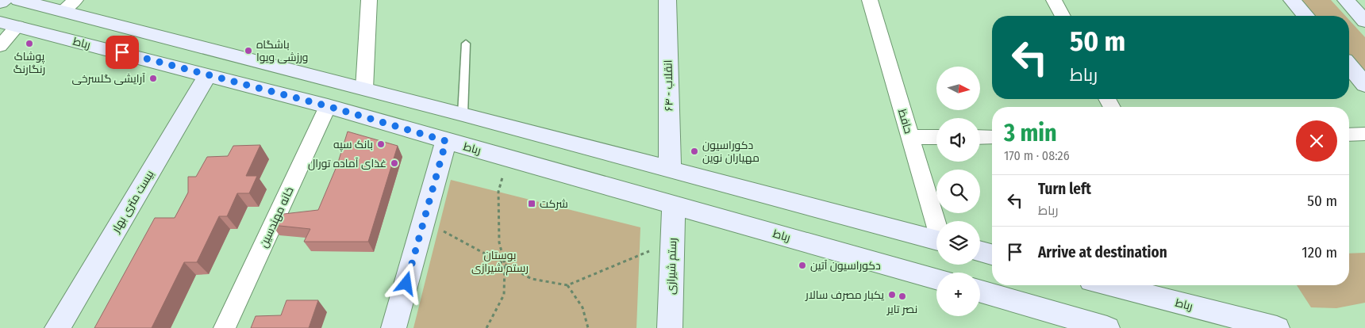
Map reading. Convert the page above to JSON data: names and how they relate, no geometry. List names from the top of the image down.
{
  "streets": {
    "main road": [
      "رباط",
      "انقلاب - ۶۴",
      "بیست متری بهار",
      "رستم شیرازی"
    ],
    "street": ["حافظ", "خانه مهندسین"]
  },
  "crossings": [
    ["رباط", "بیست متری بهار"],
    ["رباط", "خانه مهندسین"],
    ["رباط", "رستم شیرازی"]
  ],
  "parks": ["بوستان رستم شیرازی"],
  "places": {
    "other": [
      "پوشاک رنگارنگ",
      "باشگاه ورزشی ویوا",
      "آرایشی گلسرخی",
      "بانک سپه",
      "دکوراسیون مهیاران نوین",
      "غذای آماده تورال",
      "دکوراسیون آتین",
      "یکبار مصرف سالار",
      "نصر تایر"
    ],
    "transit": ["شرکت"]
  },
  "north": "right",
  "page": {
    "turn": ["50 m", "رباط"],
    "map_buttons": "+",
    "heading": ["3 min", "170 m · 08:26"],
    "list": [
      {
        "name": "Turn left",
        "note": "رباط",
        "value": "50 m"
      },
      {
        "name": "Arrive at destination",
        "value": "120 m"
      }
    ]
  }
}
